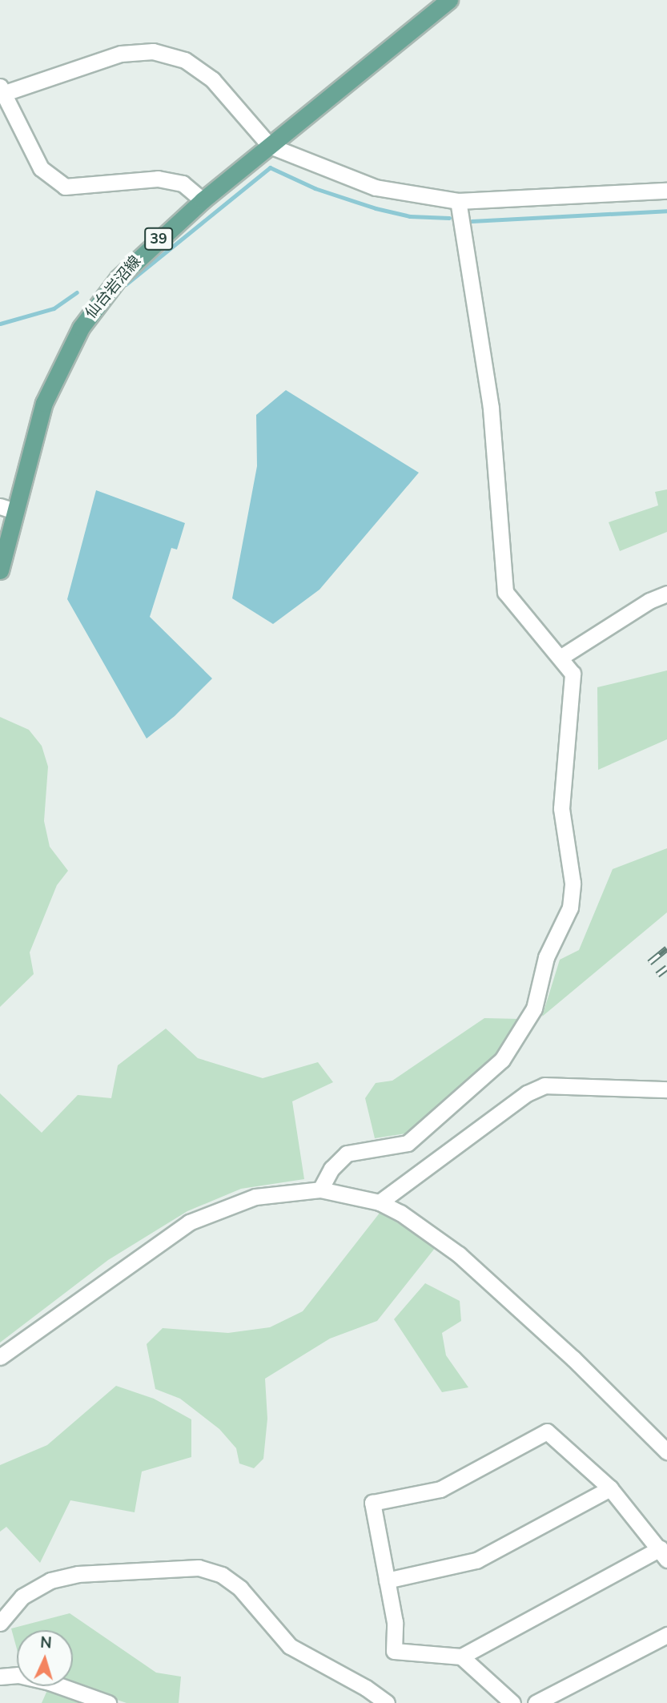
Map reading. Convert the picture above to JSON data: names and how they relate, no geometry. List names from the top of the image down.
{
  "streets": {
    "main road": ["39", "仙台岩沼線"]
  },
  "north": "top"
}
